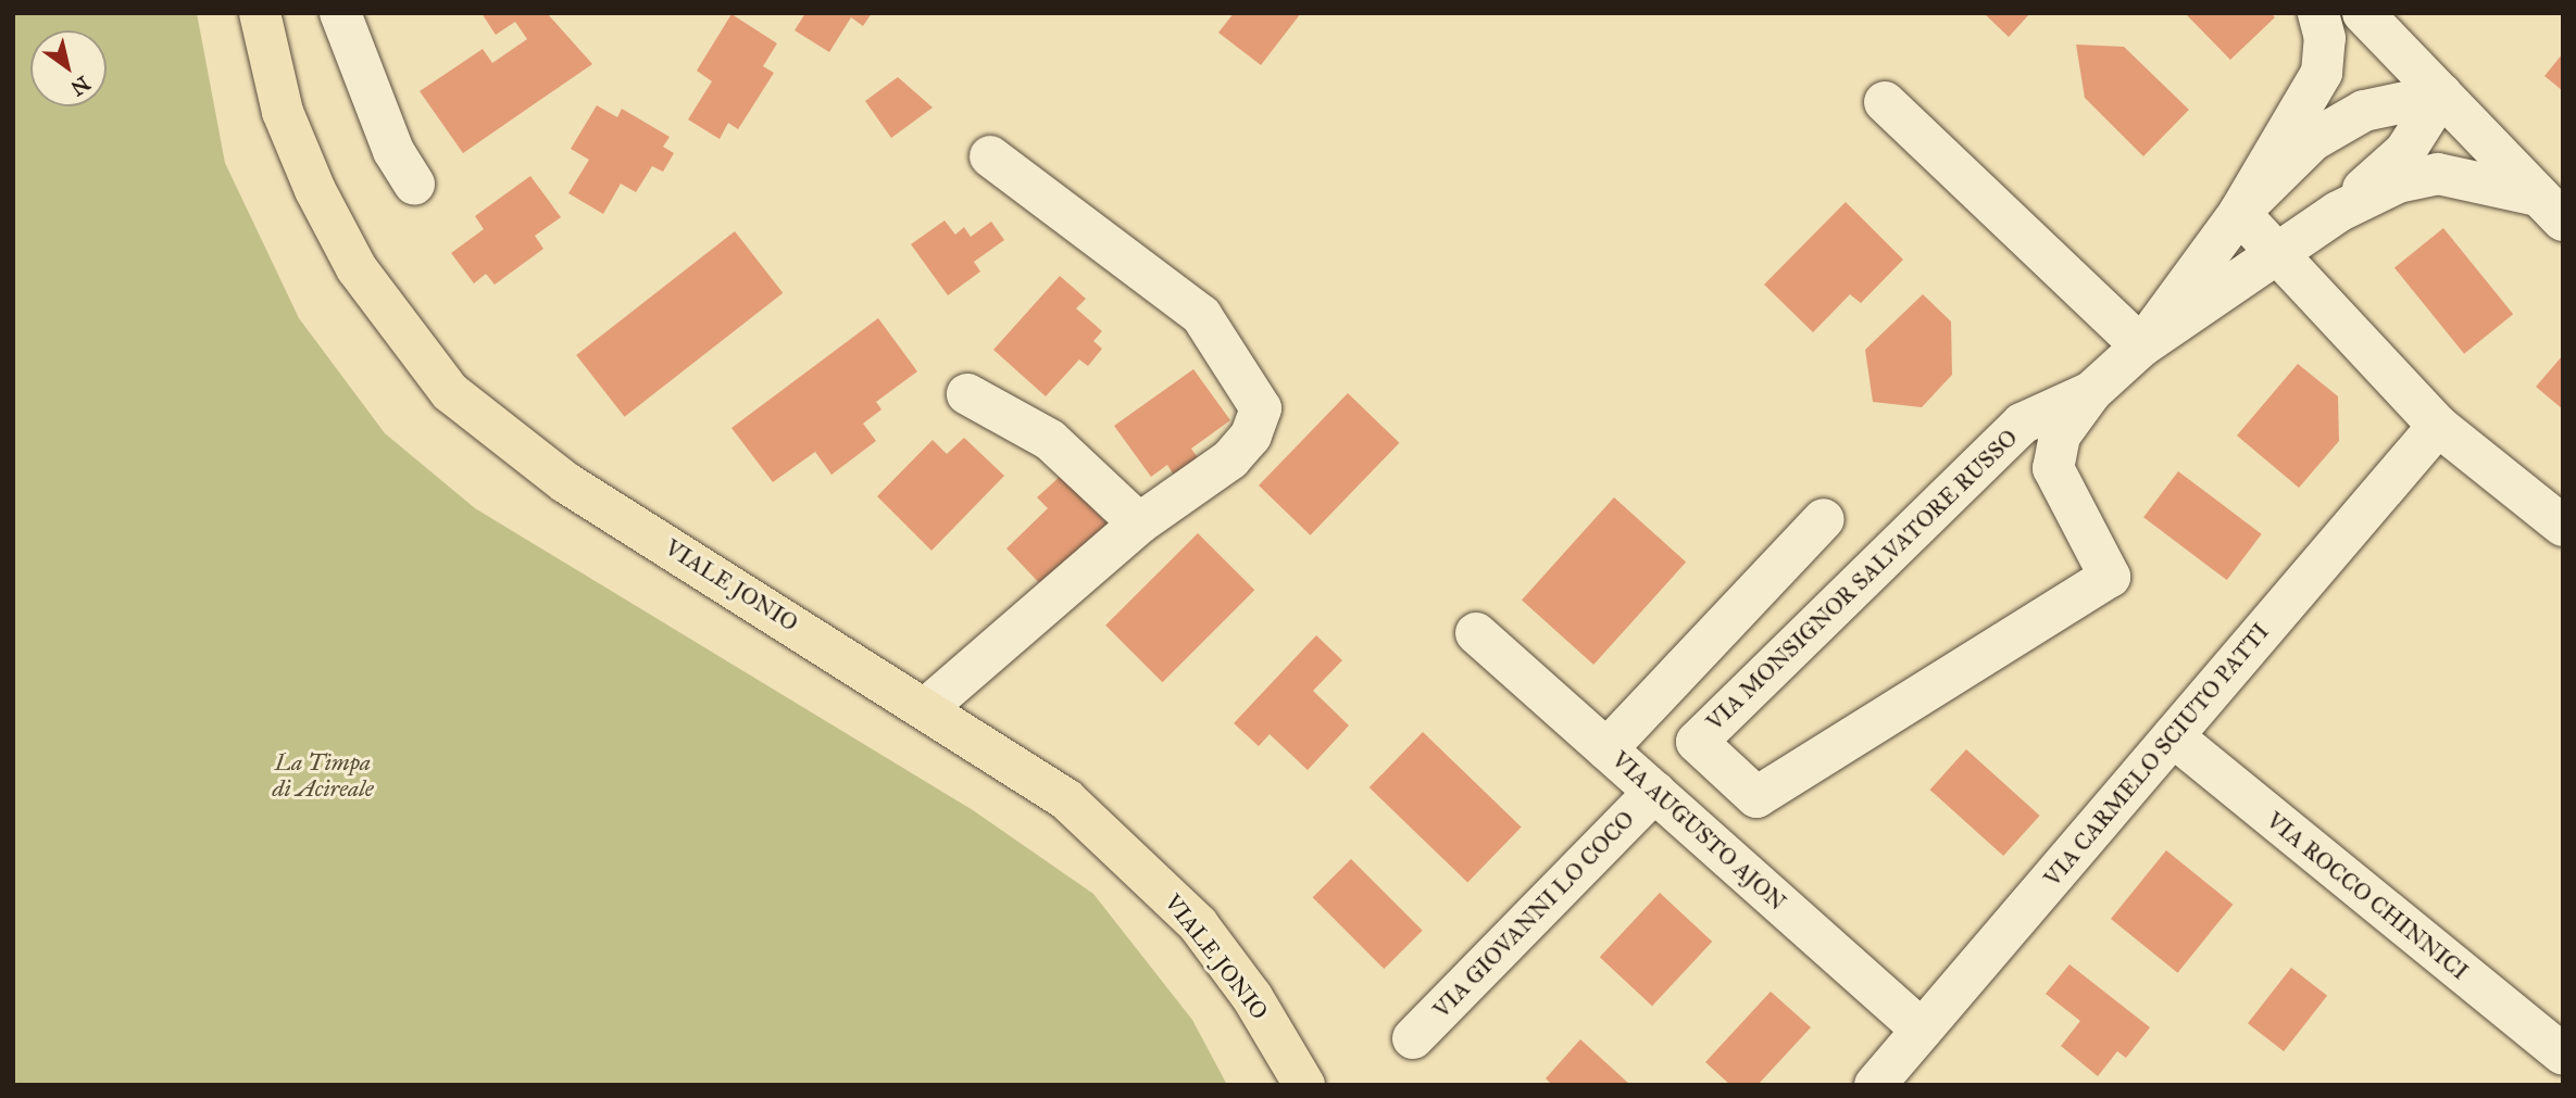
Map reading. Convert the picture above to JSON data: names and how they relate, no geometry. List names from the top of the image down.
{
  "streets": {
    "main road": ["VIALE JONIO"],
    "street": [
      "VIA MONSIGNOR SALVATORE RUSSO",
      "VIA CARMELO SCIUTO PATTI",
      "VIA AUGUSTO AJON",
      "VIA ROCCO CHINNICI",
      "VIA GIOVANNI LO COCO"
    ]
  },
  "crossings": [
    ["VIA CARMELO SCIUTO PATTI", "VIA AUGUSTO AJON"],
    ["VIA CARMELO SCIUTO PATTI", "VIA ROCCO CHINNICI"],
    ["VIA AUGUSTO AJON", "VIA GIOVANNI LO COCO"]
  ],
  "parks": ["La Timpa di Acireale"],
  "north": "bottom right"
}
